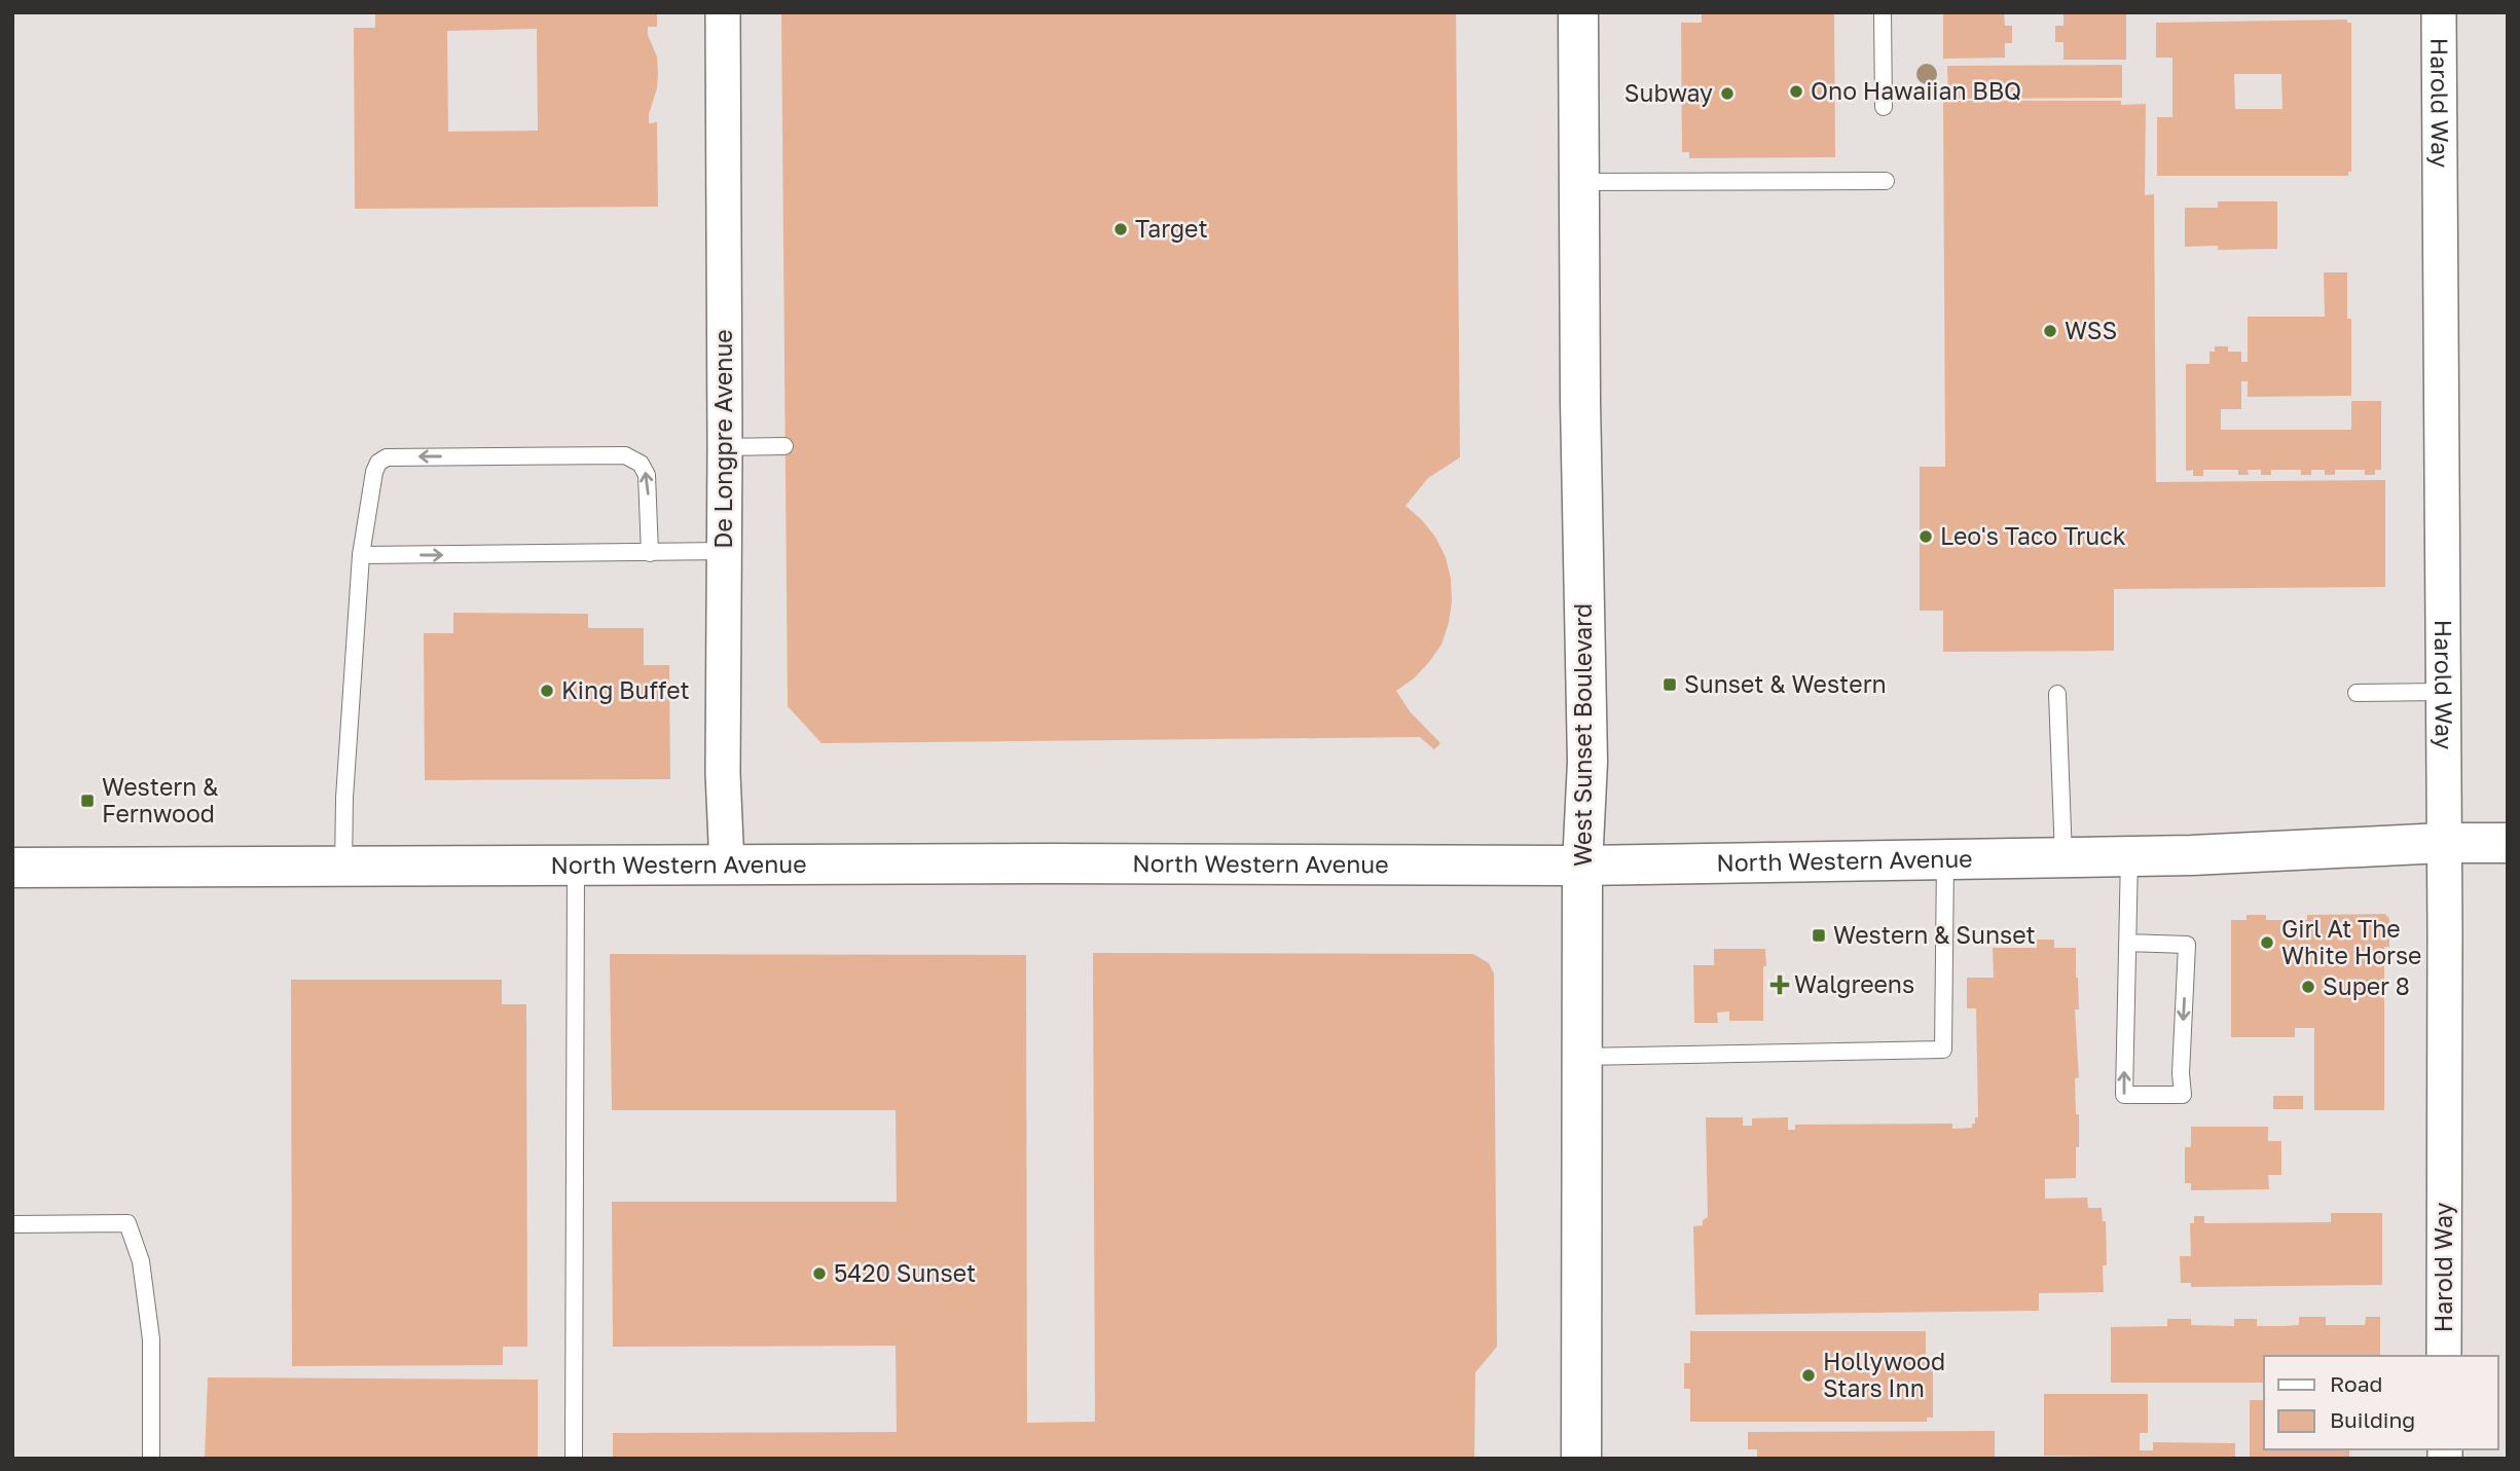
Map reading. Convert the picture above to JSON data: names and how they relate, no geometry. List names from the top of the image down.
{
  "streets": {
    "main road": ["West Sunset Boulevard", "North Western Avenue"],
    "street": ["Harold Way", "De Longpre Avenue"]
  },
  "crossings": [
    ["Harold Way", "North Western Avenue"],
    ["De Longpre Avenue", "North Western Avenue"],
    ["West Sunset Boulevard", "North Western Avenue"]
  ],
  "places": {
    "other": [
      "Ono Hawaiian BBQ",
      "Subway",
      "Target",
      "WSS",
      "Leo's Taco Truck",
      "King Buffet",
      "Girl At The White Horse",
      "Super 8",
      "5420 Sunset",
      "Hollywood Stars Inn"
    ],
    "transit": ["Sunset & Western", "Western & Fernwood", "Western & Sunset"],
    "health": ["Walgreens"]
  },
  "legend": ["Road", "Building"]
}
